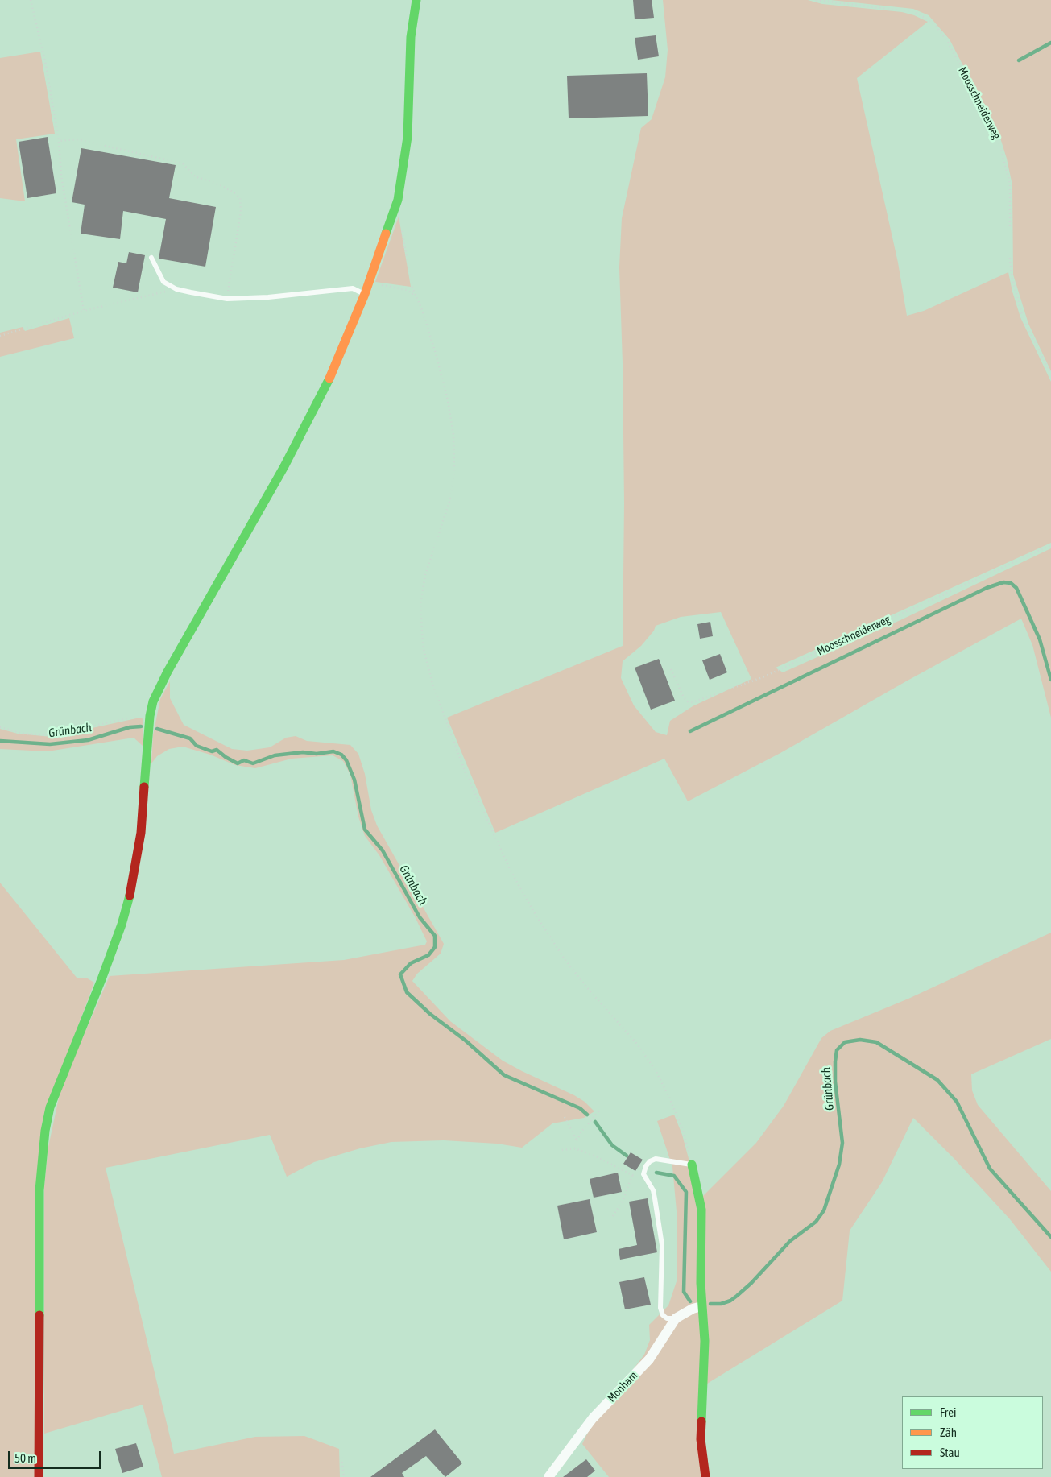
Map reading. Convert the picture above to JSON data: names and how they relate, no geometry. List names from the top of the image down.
{
  "streets": {
    "street": ["Monham"],
    "path": ["Moosschneiderweg"]
  },
  "water": ["Grünbach"],
  "legend": ["Frei", "Zäh", "Stau"],
  "scale_bar": "50 m"
}
